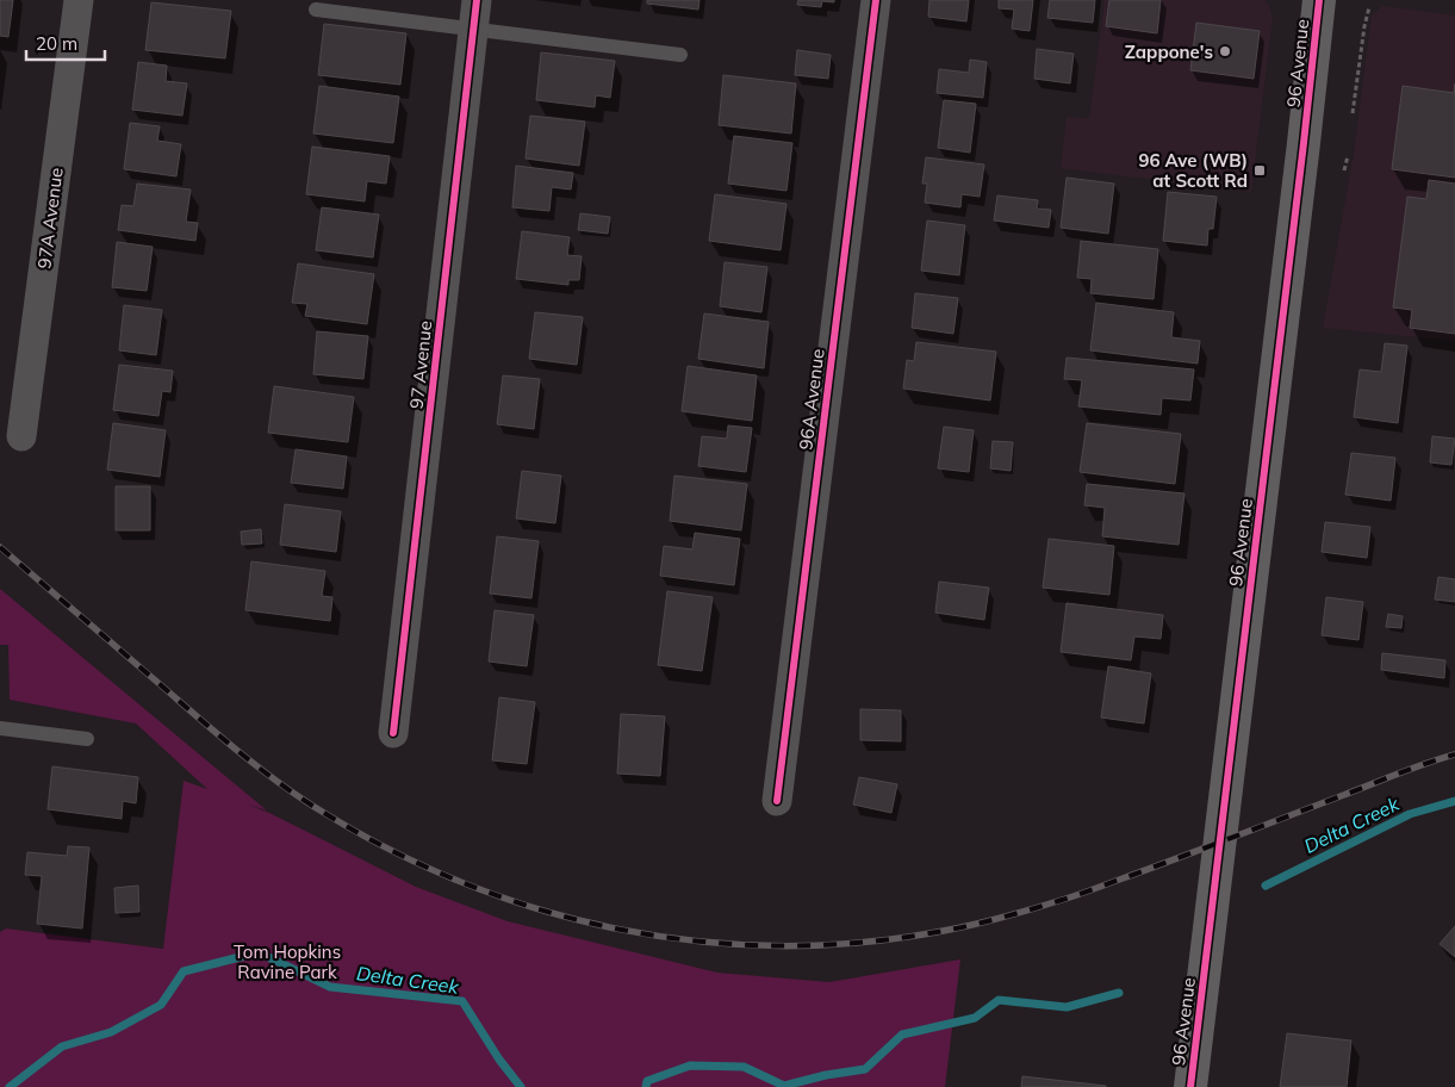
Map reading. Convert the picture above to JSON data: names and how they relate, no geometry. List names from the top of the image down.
{
  "streets": {
    "street": [
      "96 Avenue",
      "97A Avenue",
      "97 Avenue",
      "96A Avenue"
    ]
  },
  "water": ["Delta Creek"],
  "parks": ["Tom Hopkins Ravine Park"],
  "places": {
    "other": ["Zappone's"],
    "transit": ["96 Ave (WB) at Scott Rd"]
  },
  "scale_bar": "20 m"
}
